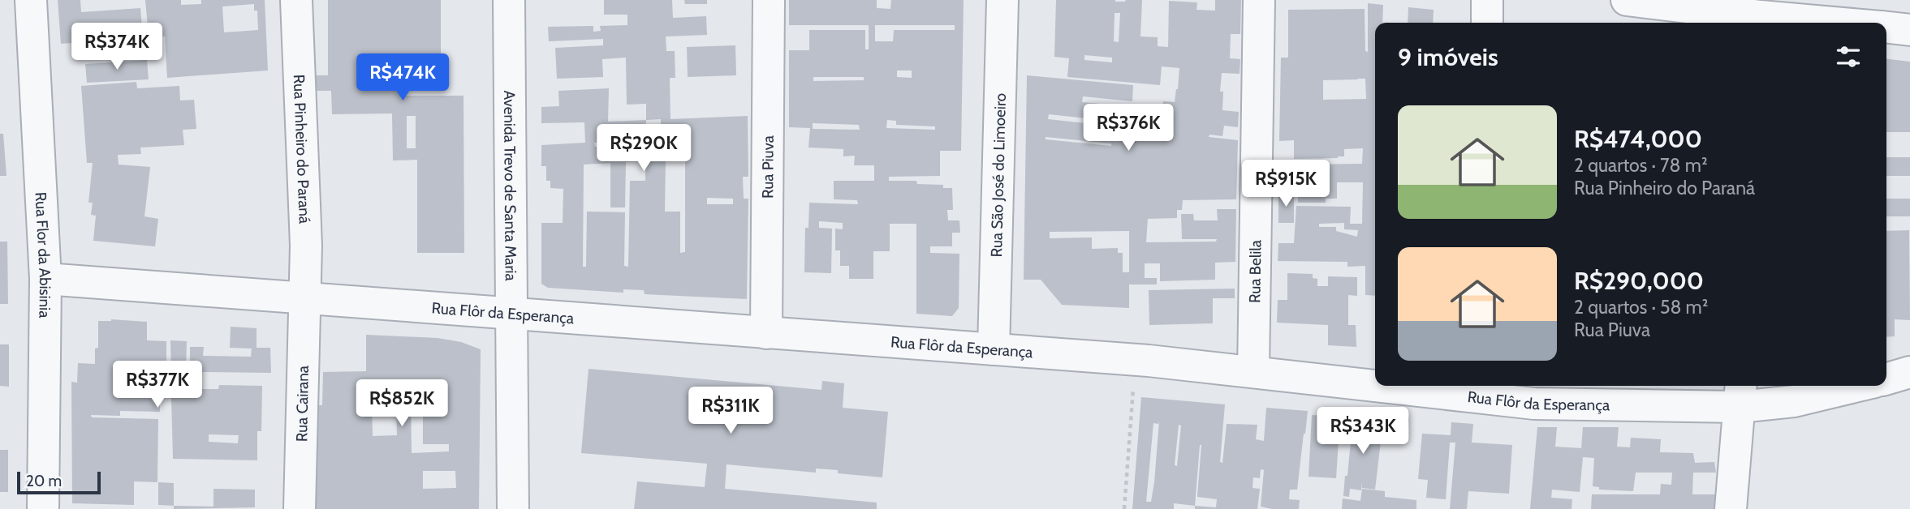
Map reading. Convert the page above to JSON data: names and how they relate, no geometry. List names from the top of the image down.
{
  "streets": {
    "street": [
      "Rua Pinheiro do Paraná",
      "Rua Piuva",
      "Rua São José do Limoeiro",
      "Avenida Trevo de Santa Maria",
      "Rua Flor da Abisinia",
      "Rua Belila",
      "Rua Flôr da Esperança",
      "Rua Cairana"
    ]
  },
  "crossings": [
    ["Rua Pinheiro do Paraná", "Rua Flôr da Esperança"],
    ["Rua Pinheiro do Paraná", "Rua Cairana"],
    ["Rua Piuva", "Rua Flôr da Esperança"],
    ["Rua São José do Limoeiro", "Rua Flôr da Esperança"],
    ["Avenida Trevo de Santa Maria", "Rua Flôr da Esperança"],
    ["Rua Flor da Abisinia", "Rua Flôr da Esperança"],
    ["Rua Belila", "Rua Flôr da Esperança"],
    ["Rua Flôr da Esperança", "Rua Cairana"]
  ],
  "scale_bar": "20 m",
  "page": {
    "price": [
      "R$374K",
      "R$474K",
      "R$376K",
      "R$290K",
      "R$915K",
      "R$377K",
      "R$852K",
      "R$311K",
      "R$343K"
    ],
    "heading": "9 imóveis",
    "list": [
      {
        "name": "R$474,000",
        "note": "2 quartos · 78 m² · Rua Pinheiro do Paraná"
      },
      {
        "name": "R$290,000",
        "note": "2 quartos · 58 m² · Rua Piuva"
      }
    ],
    "scale": "20 m"
  }
}
